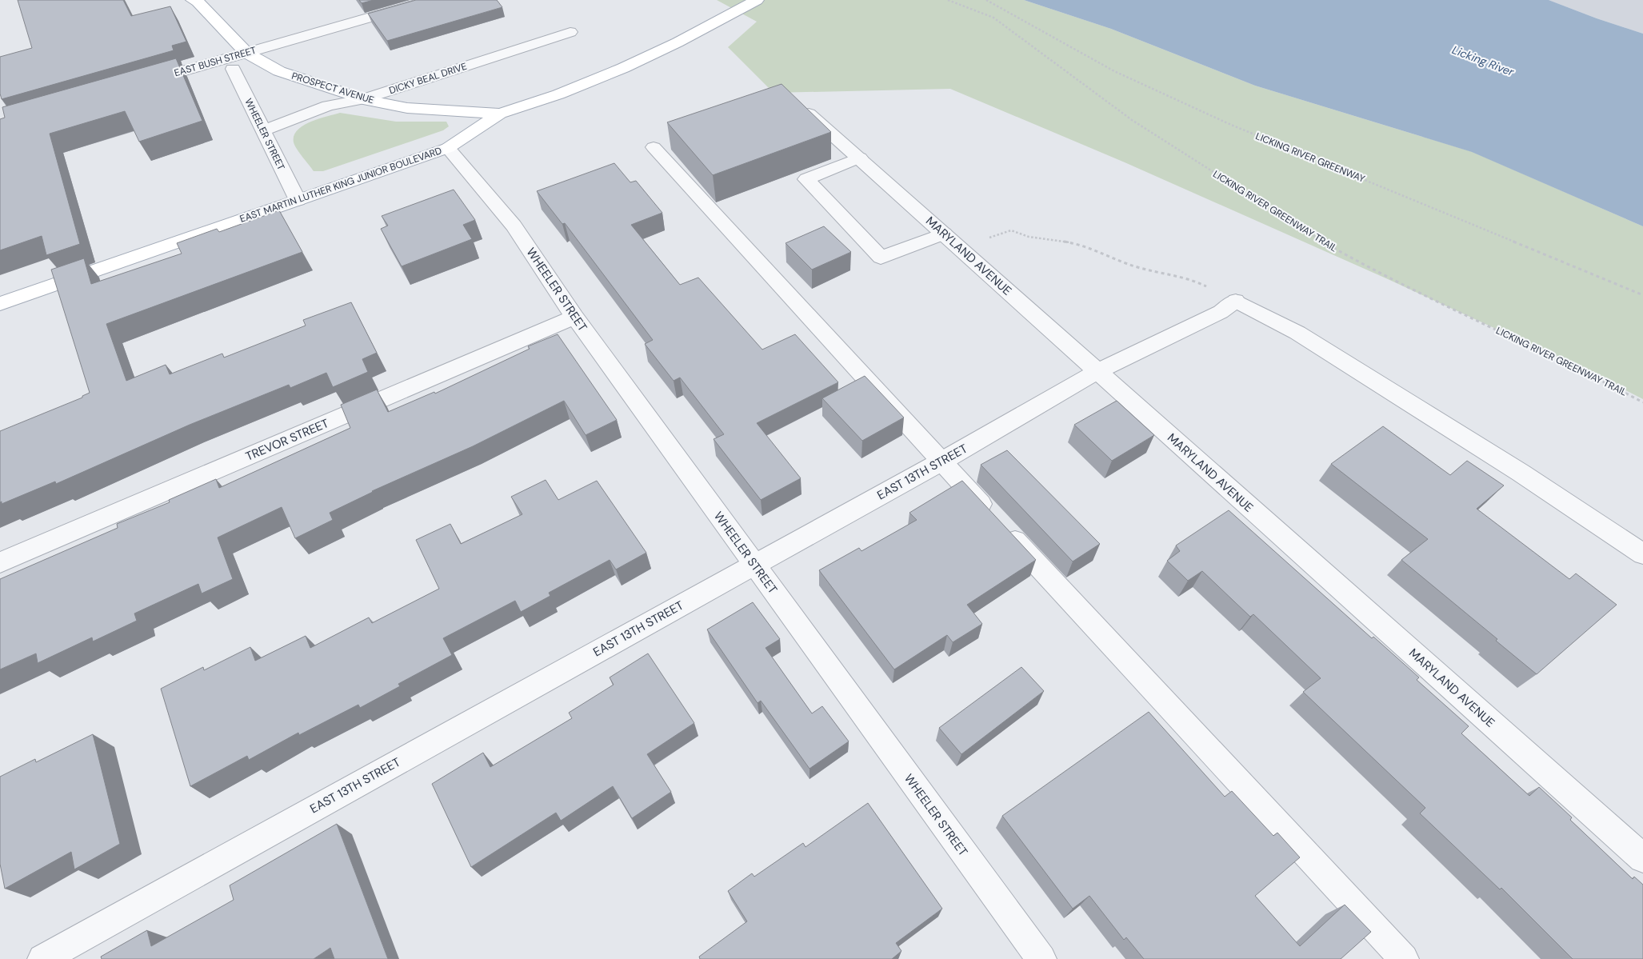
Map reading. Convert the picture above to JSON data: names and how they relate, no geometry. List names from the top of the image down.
{
  "streets": {
    "main road": ["PROSPECT AVENUE", "EAST MARTIN LUTHER KING JUNIOR BOULEVARD"],
    "street": [
      "EAST BUSH STREET",
      "DICKY BEAL DRIVE",
      "WHEELER STREET",
      "MARYLAND AVENUE",
      "TREVOR STREET",
      "EAST 13TH STREET"
    ],
    "path": ["LICKING RIVER GREENWAY", "LICKING RIVER GREENWAY TRAIL"]
  },
  "crossings": [
    ["EAST BUSH STREET", "PROSPECT AVENUE"],
    ["DICKY BEAL DRIVE", "PROSPECT AVENUE"],
    ["DICKY BEAL DRIVE", "WHEELER STREET"],
    ["PROSPECT AVENUE", "EAST MARTIN LUTHER KING JUNIOR BOULEVARD"],
    ["WHEELER STREET", "EAST MARTIN LUTHER KING JUNIOR BOULEVARD"],
    ["WHEELER STREET", "TREVOR STREET"],
    ["WHEELER STREET", "EAST 13TH STREET"],
    ["MARYLAND AVENUE", "EAST 13TH STREET"]
  ],
  "water": ["Licking River"]
}
